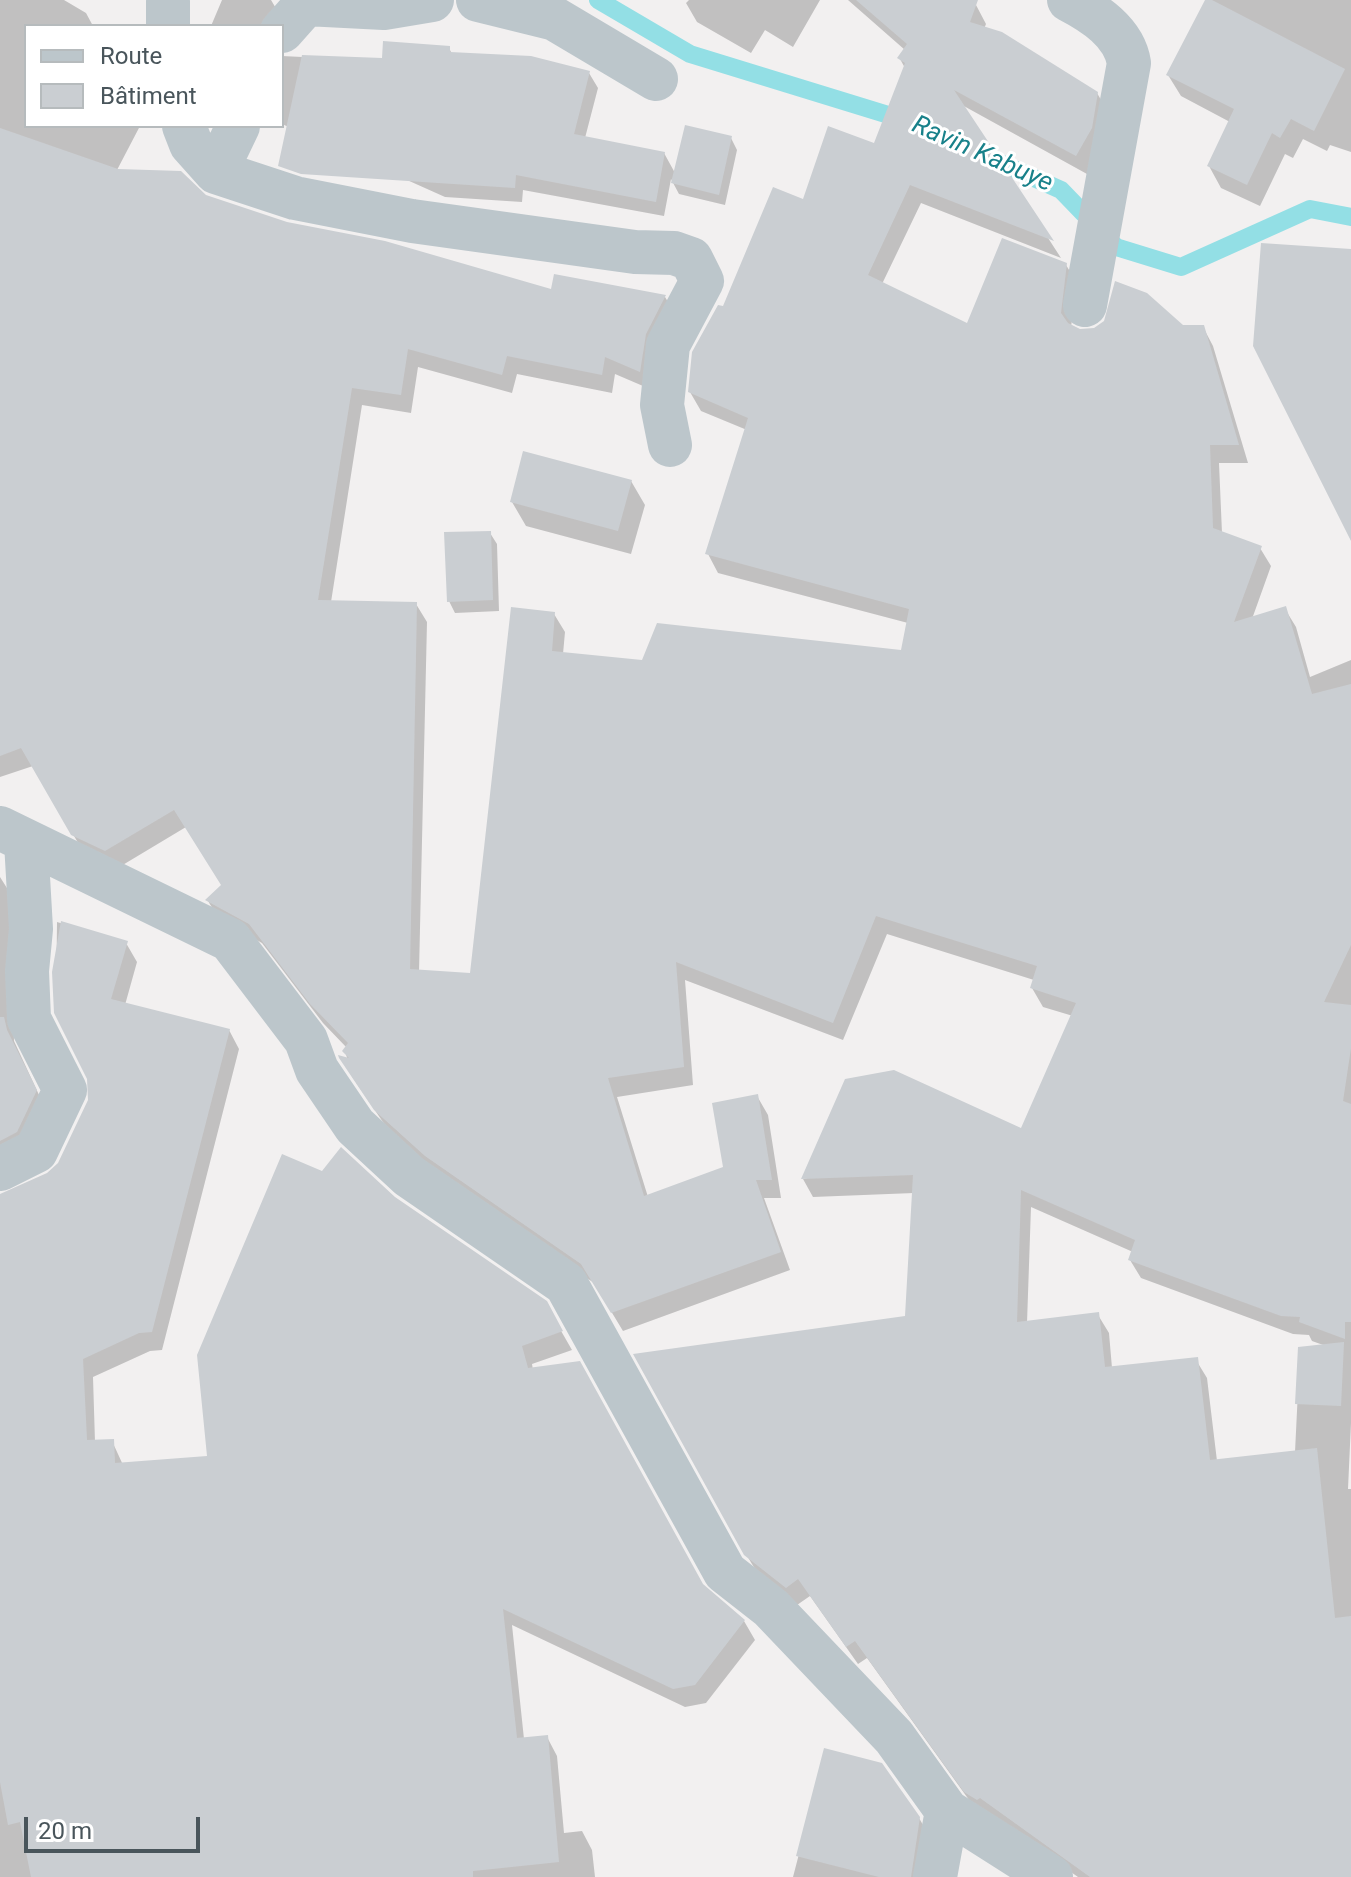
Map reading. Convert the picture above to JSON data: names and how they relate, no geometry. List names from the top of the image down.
{
  "water": ["Ravin Kabuye"],
  "legend": ["Route", "Bâtiment"],
  "scale_bar": "20 m"
}
